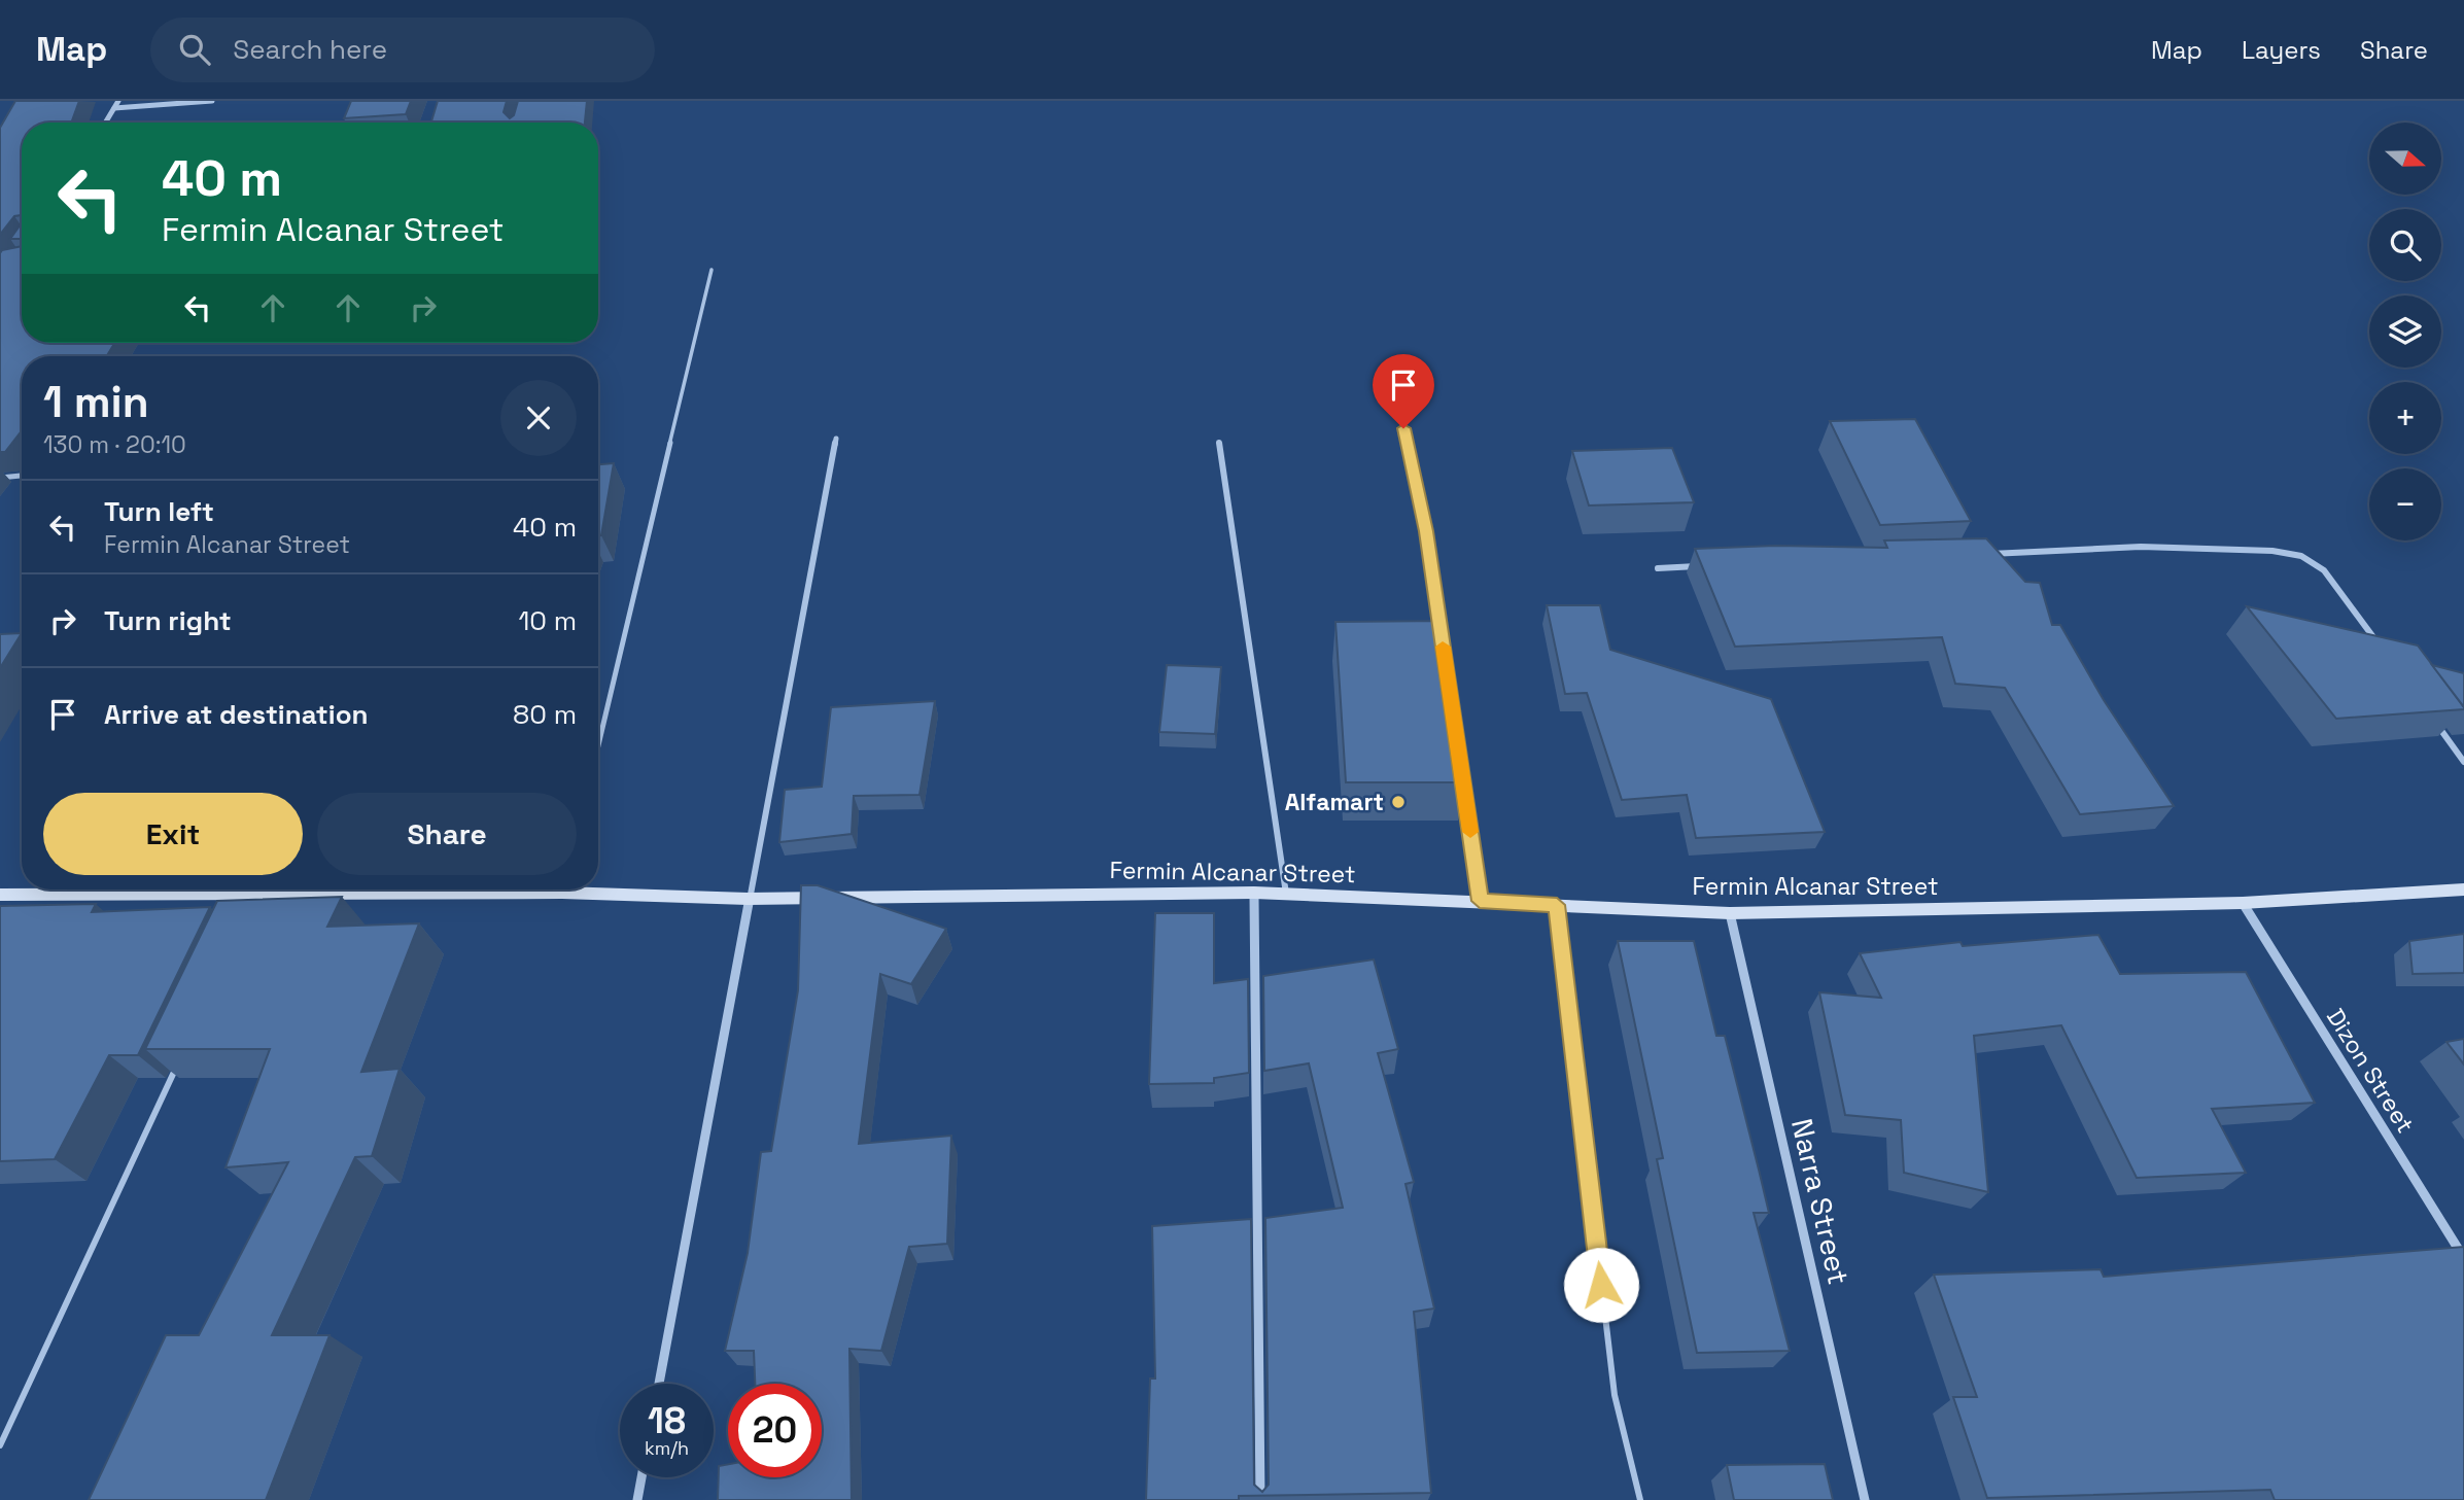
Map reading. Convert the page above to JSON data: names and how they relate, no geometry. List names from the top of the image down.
{
  "streets": {
    "main road": ["Fermin Alcanar Street"],
    "street": ["Dizon Street", "Narra Street"]
  },
  "crossings": [
    ["Fermin Alcanar Street", "Dizon Street"],
    ["Fermin Alcanar Street", "Narra Street"]
  ],
  "places": ["Alfamart"],
  "north": "right",
  "page": {
    "header": "Map",
    "search": "Search here",
    "nav": ["Map", "Layers", "Share"],
    "map_buttons": ["+", "−"],
    "turn": ["40 m", "Fermin Alcanar Street"],
    "heading": ["1 min", "130 m · 20:10"],
    "list": [
      {
        "name": "Turn left",
        "note": "Fermin Alcanar Street",
        "value": "40 m"
      },
      {
        "name": "Turn right",
        "value": "10 m"
      },
      {
        "name": "Arrive at destination",
        "value": "80 m"
      }
    ],
    "buttons": ["Exit", "Share"],
    "speed": "18 km/h",
    "limit": "20"
  }
}
